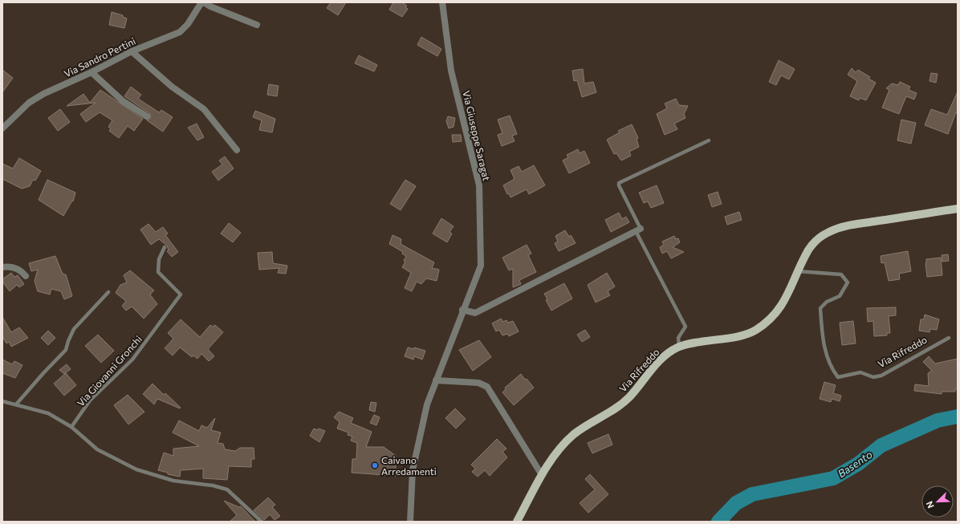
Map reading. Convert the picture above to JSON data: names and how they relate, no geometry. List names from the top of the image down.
{
  "streets": {
    "main road": ["Via Rifreddo"],
    "street": ["Via Sandro Pertini", "Via Giuseppe Saragat"],
    "lane": ["Via Giovanni Gronchi"]
  },
  "water": ["Basento"],
  "places": ["Caivano Arredamenti"],
  "north": "bottom left"
}
